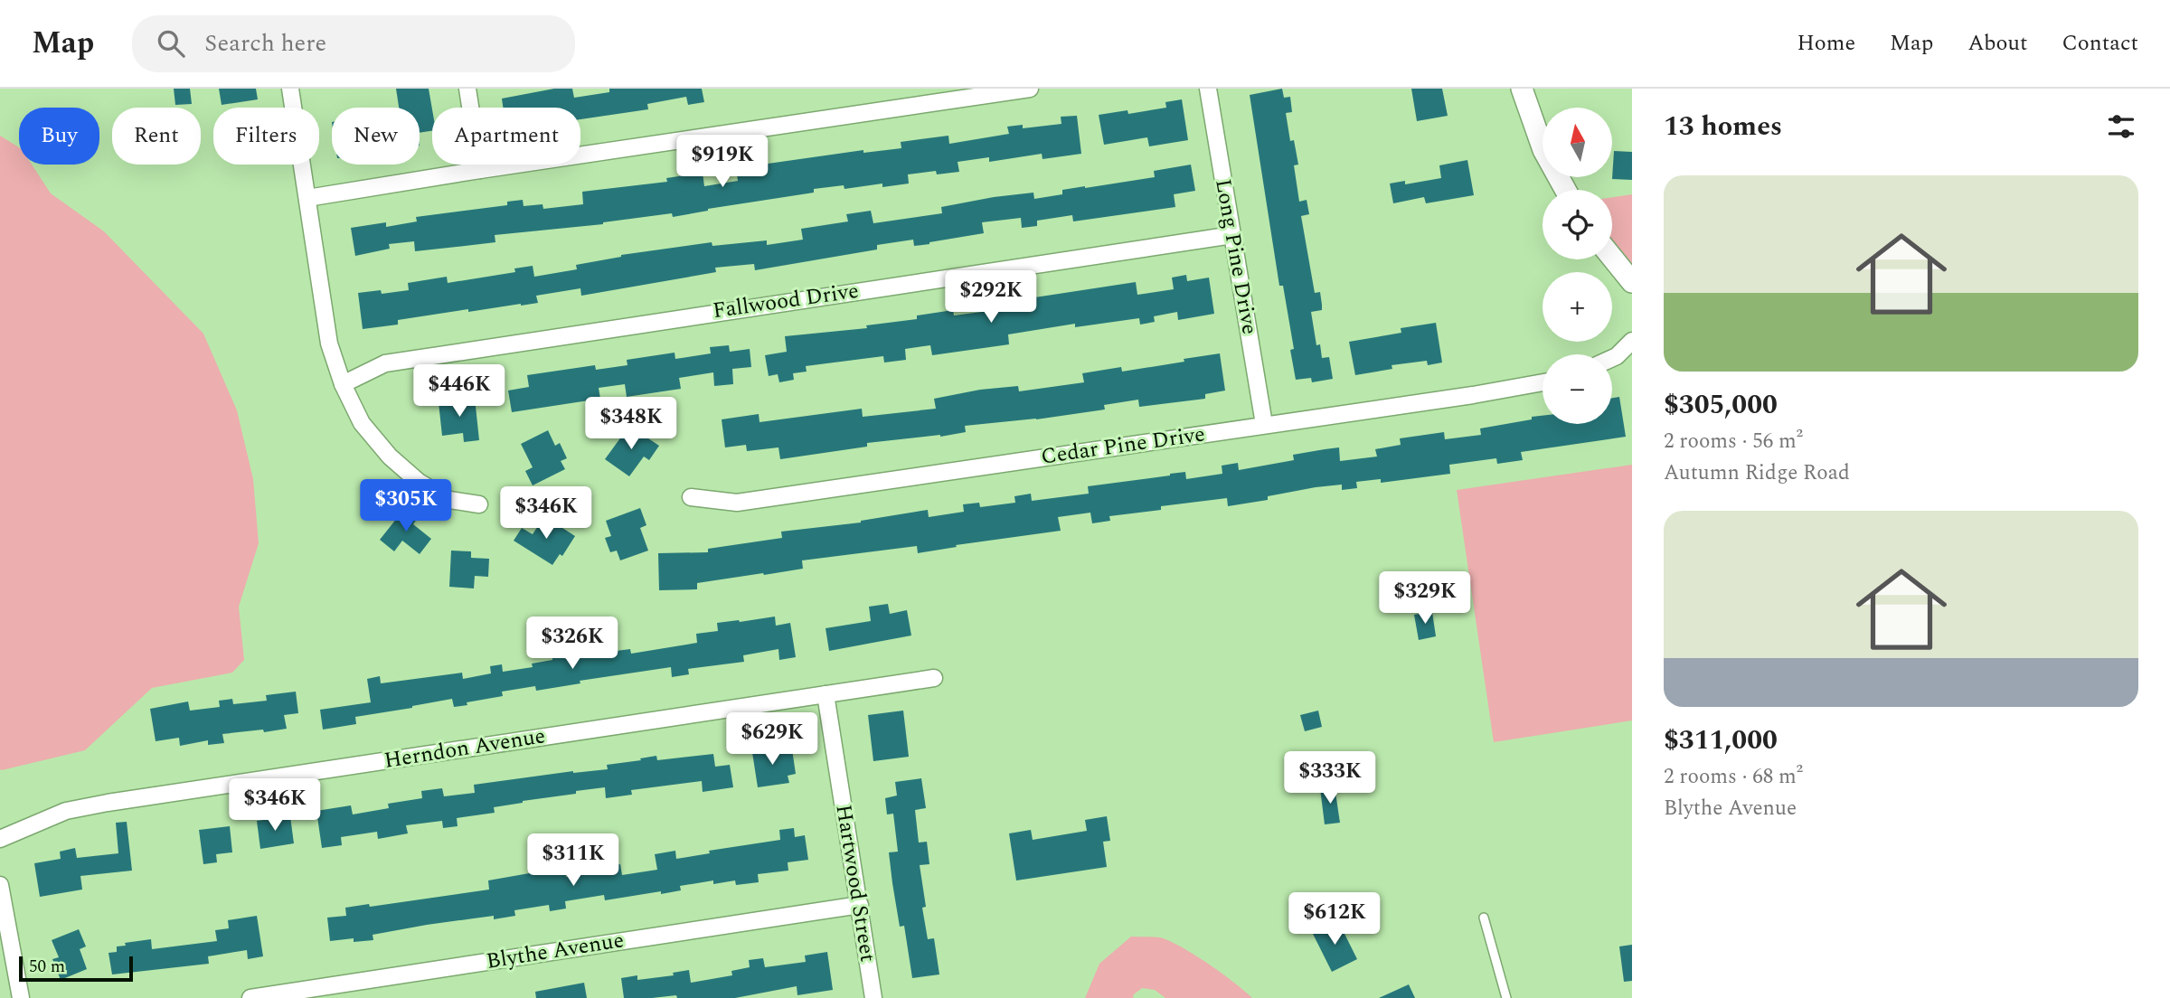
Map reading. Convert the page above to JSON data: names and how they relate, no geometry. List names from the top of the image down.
{
  "streets": {
    "street": [
      "Long Pine Drive",
      "Fallwood Drive",
      "Cedar Pine Drive",
      "Herndon Avenue",
      "Hartwood Street",
      "Blythe Avenue"
    ]
  },
  "crossings": [
    ["Long Pine Drive", "Fallwood Drive"],
    ["Long Pine Drive", "Cedar Pine Drive"],
    ["Herndon Avenue", "Hartwood Street"],
    ["Hartwood Street", "Blythe Avenue"]
  ],
  "scale_bar": "50 m",
  "north": "top",
  "page": {
    "header": "Map",
    "search": "Search here",
    "nav": [
      "Home",
      "Map",
      "About",
      "Contact"
    ],
    "heading": "13 homes",
    "map_buttons": ["+", "−"],
    "chip": [
      "Buy",
      "Rent",
      "Filters",
      "New",
      "Apartment"
    ],
    "price": [
      "$919K",
      "$292K",
      "$446K",
      "$348K",
      "$305K",
      "$346K",
      "$329K",
      "$326K",
      "$629K",
      "$333K",
      "$346K",
      "$311K",
      "$612K"
    ],
    "list": [
      {
        "name": "$305,000",
        "note": "2 rooms · 56 m² · Autumn Ridge Road"
      },
      {
        "name": "$311,000",
        "note": "2 rooms · 68 m² · Blythe Avenue"
      }
    ],
    "scale": "50 m"
  }
}
